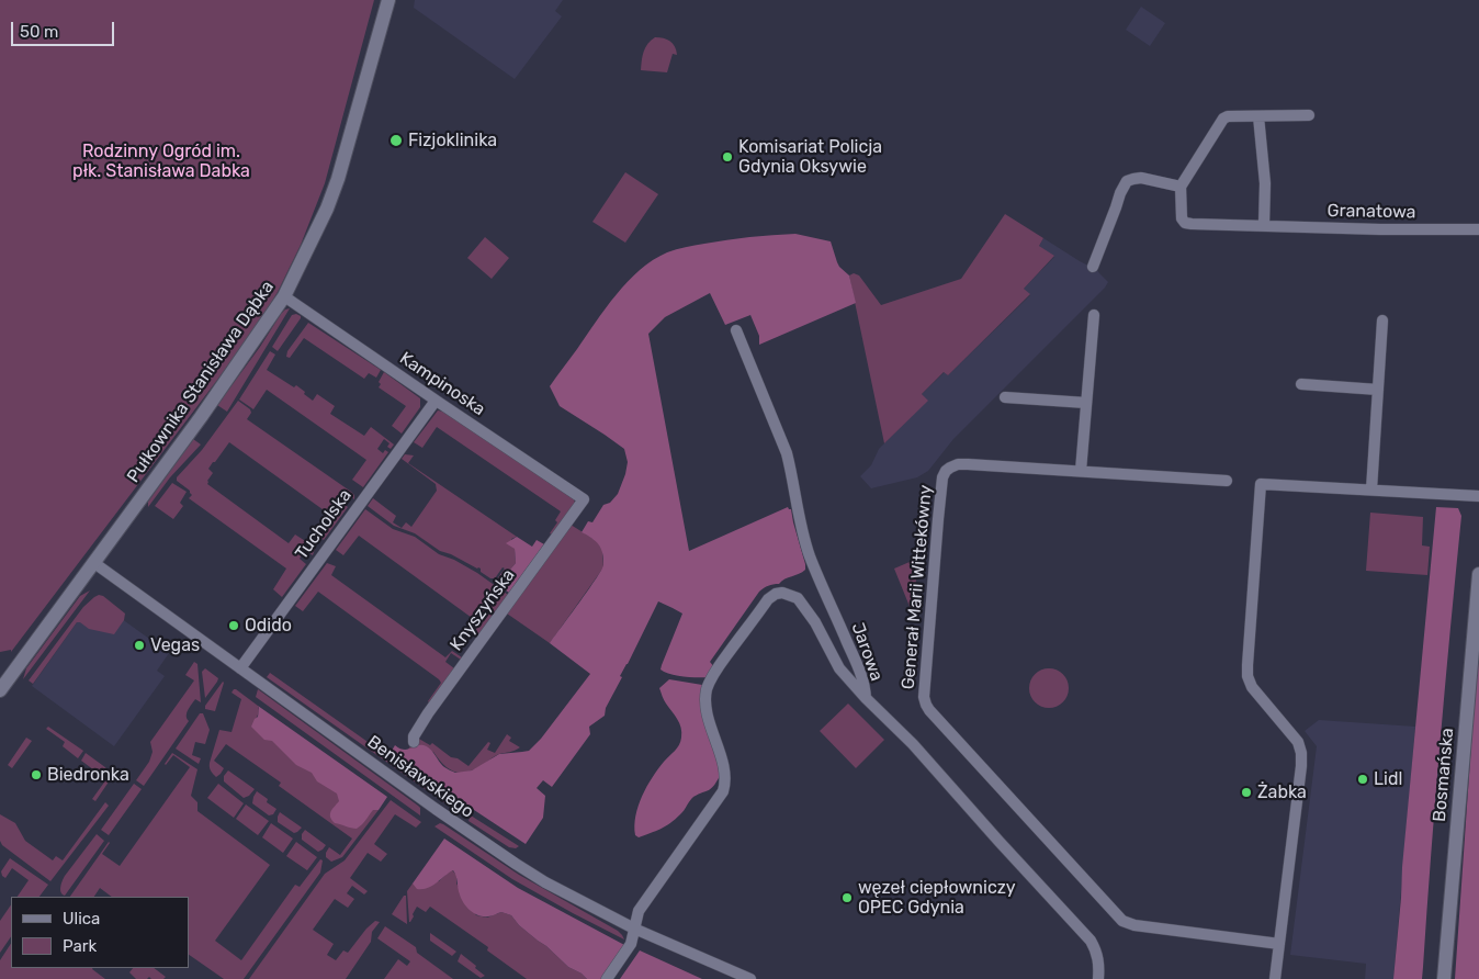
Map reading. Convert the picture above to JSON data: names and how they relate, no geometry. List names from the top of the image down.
{
  "streets": {
    "street": [
      "Granatowa",
      "Pułkownika Stanisława Dąbka",
      "Kampinoska",
      "Tucholska",
      "Generał Marii Wittekówny",
      "Knyszyńska",
      "Jarowa",
      "Bosmańska",
      "Benisławskiego"
    ]
  },
  "crossings": [
    ["Pułkownika Stanisława Dąbka", "Kampinoska"],
    ["Pułkownika Stanisława Dąbka", "Benisławskiego"],
    ["Kampinoska", "Tucholska"],
    ["Kampinoska", "Knyszyńska"],
    ["Tucholska", "Benisławskiego"]
  ],
  "parks": ["Rodzinny Ogród im. płk. Stanisława Dabka"],
  "places": [
    "Fizjoklinika",
    "Komisariat Policja Gdynia Oksywie",
    "Odido",
    "Vegas",
    "Biedronka",
    "Lidl",
    "Żabka",
    "węzeł ciepłowniczy OPEC Gdynia"
  ],
  "legend": ["Ulica", "Park"],
  "scale_bar": "50 m"
}
